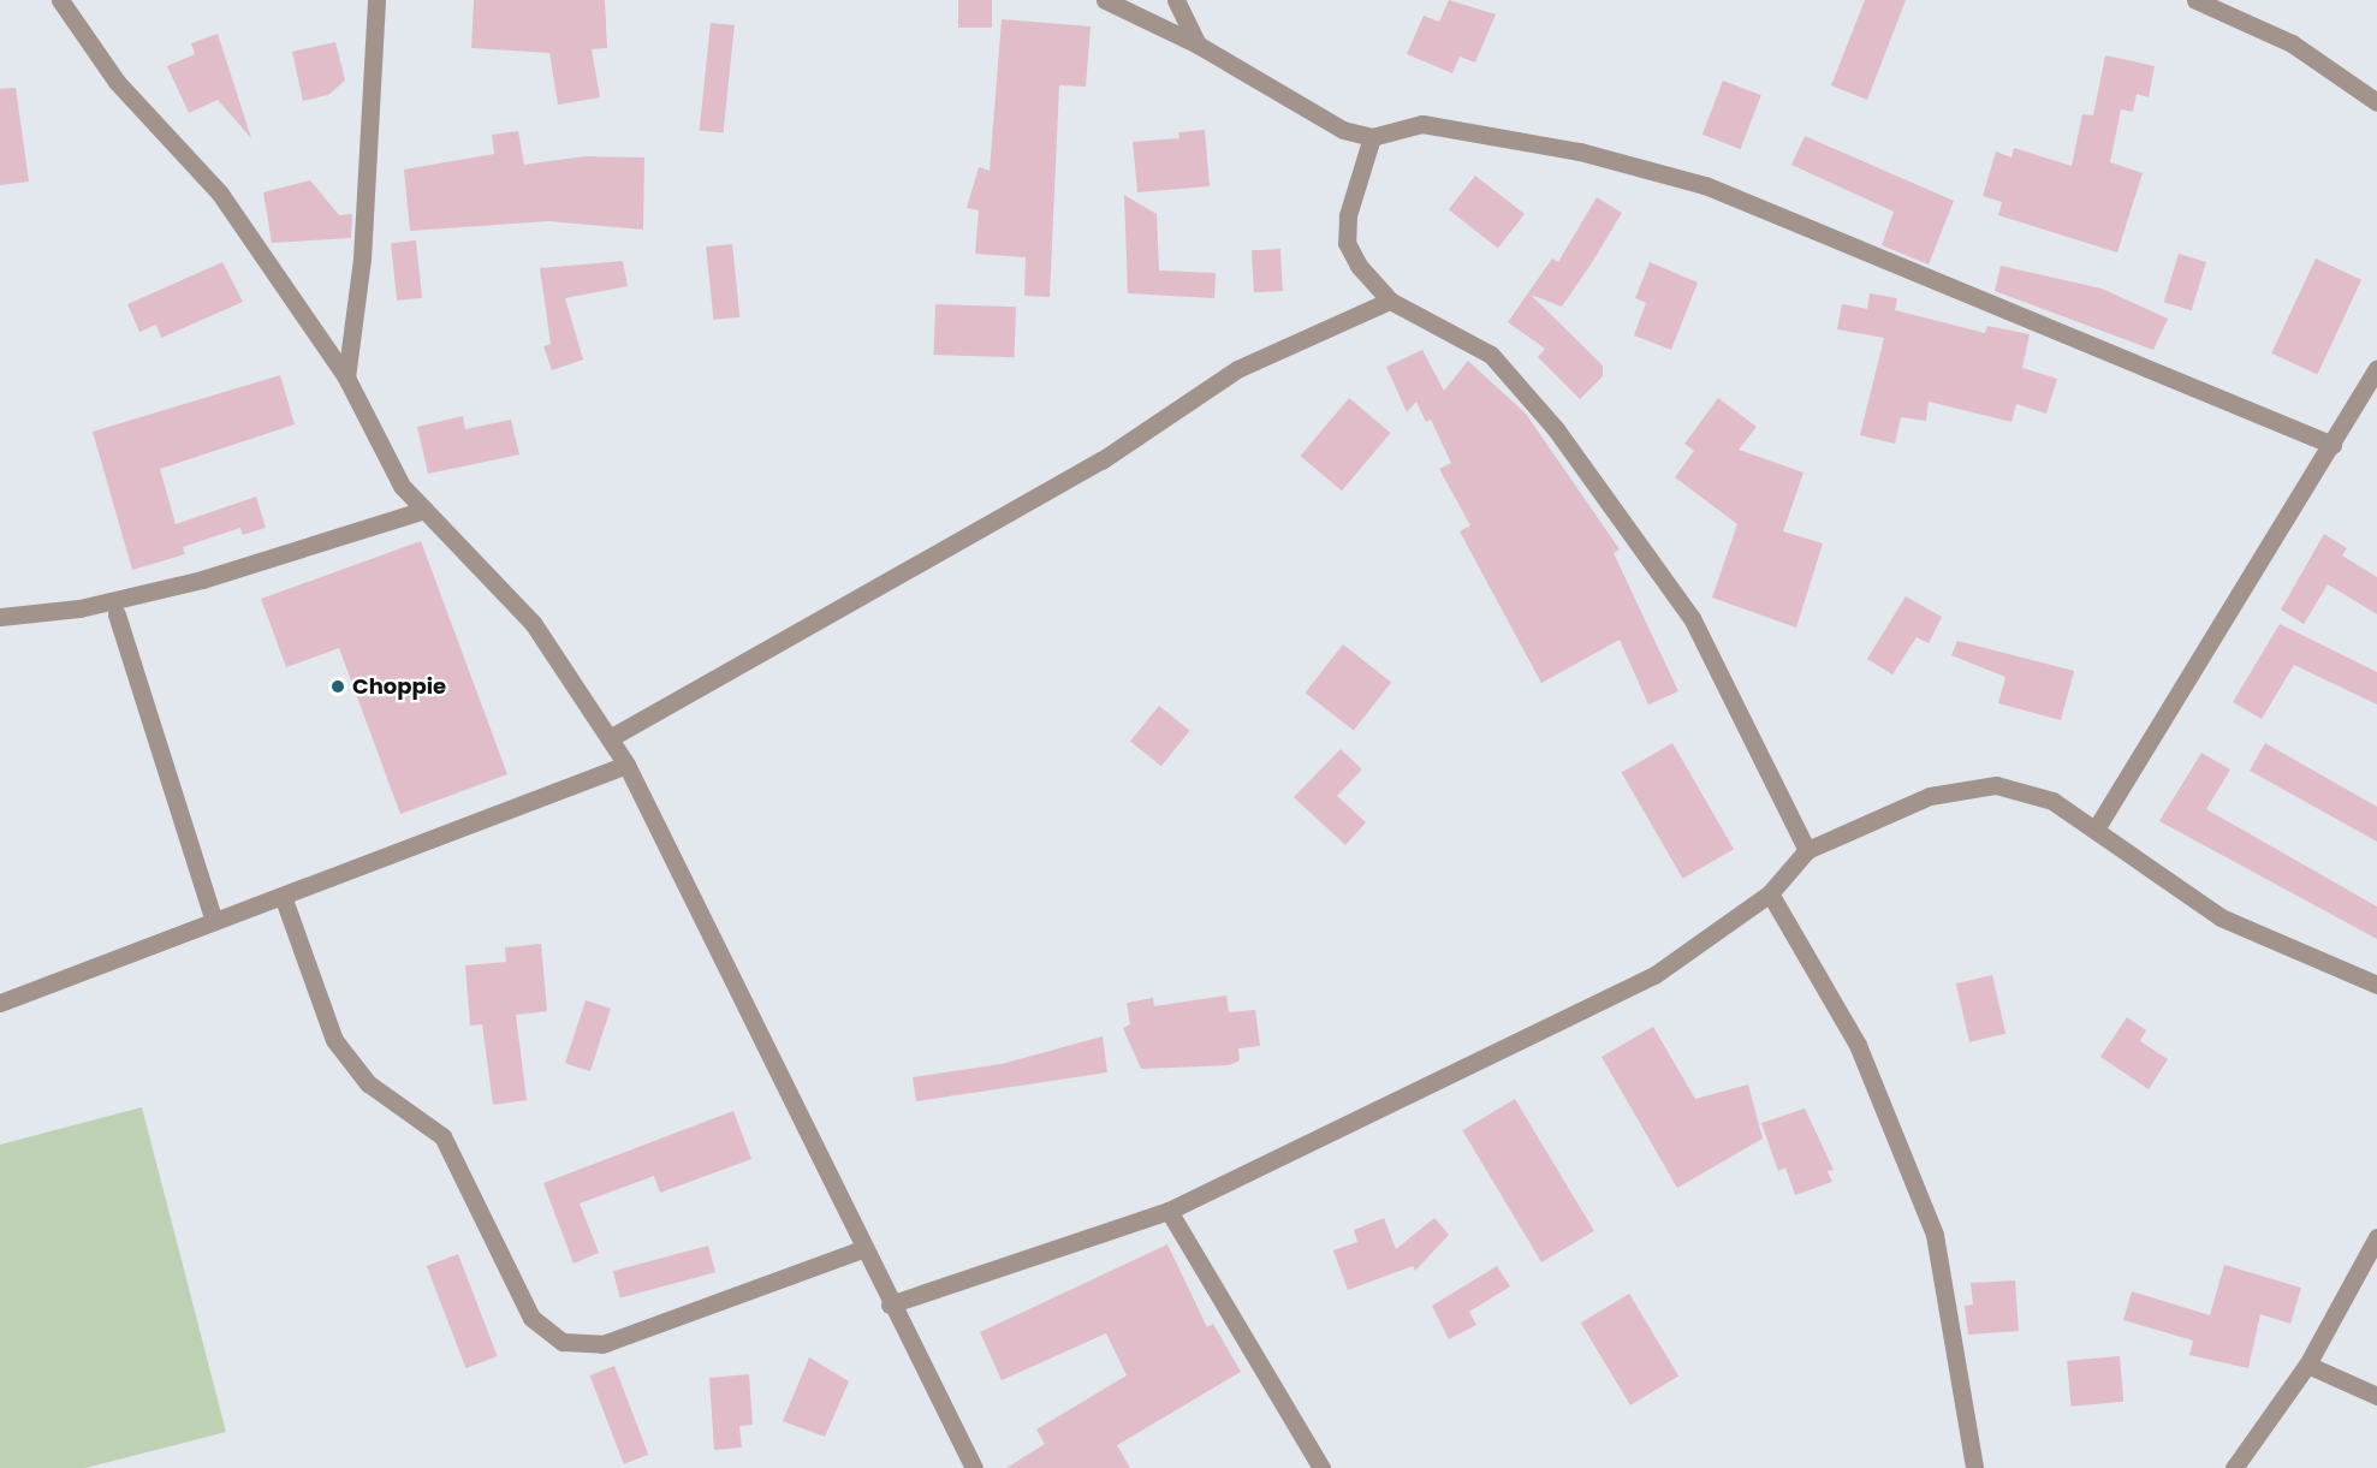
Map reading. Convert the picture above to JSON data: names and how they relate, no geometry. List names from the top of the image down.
{
  "places": ["Choppie"]
}
